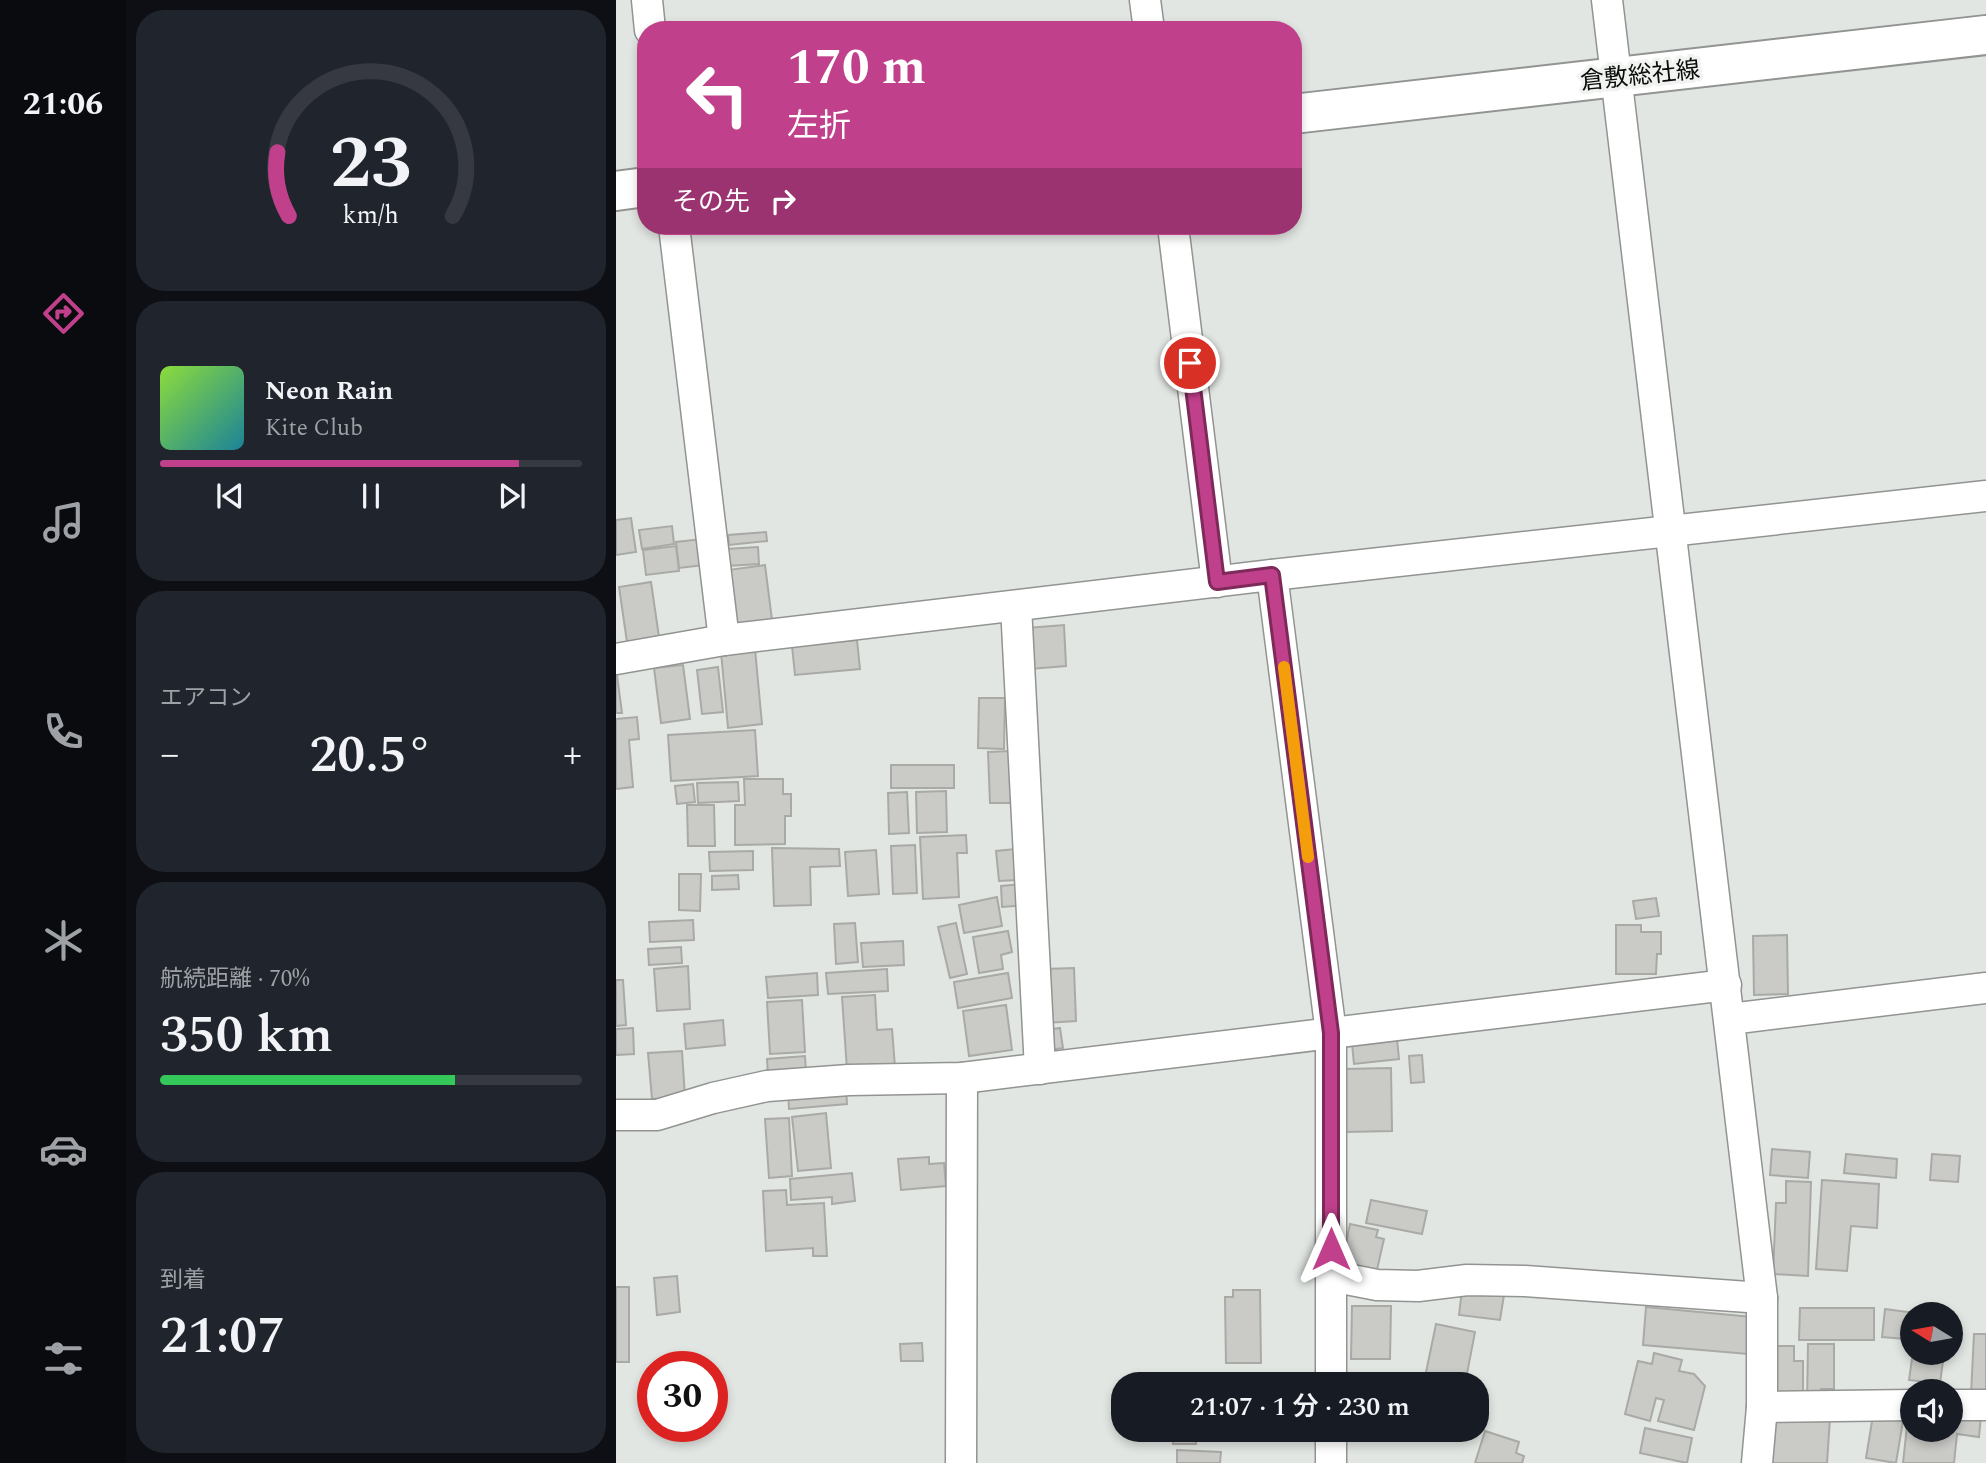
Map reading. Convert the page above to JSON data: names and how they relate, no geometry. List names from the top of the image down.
{
  "streets": {
    "main road": ["倉敷総社線"]
  },
  "north": "left",
  "page": {
    "tabs": "21:06",
    "turn": ["170 m", "左折"],
    "then": "その先",
    "song": ["Neon Rain", "Kite Club"],
    "tile": [
      "エアコン",
      ["航続距離 · 70%", "350 km"],
      ["到着", "21:07"]
    ],
    "heat": ["−", "20.5°", "+"],
    "limit": "30",
    "trip": "21:07 · 1 分 · 230 m",
    "gauge": ["23", "km/h"]
  }
}
